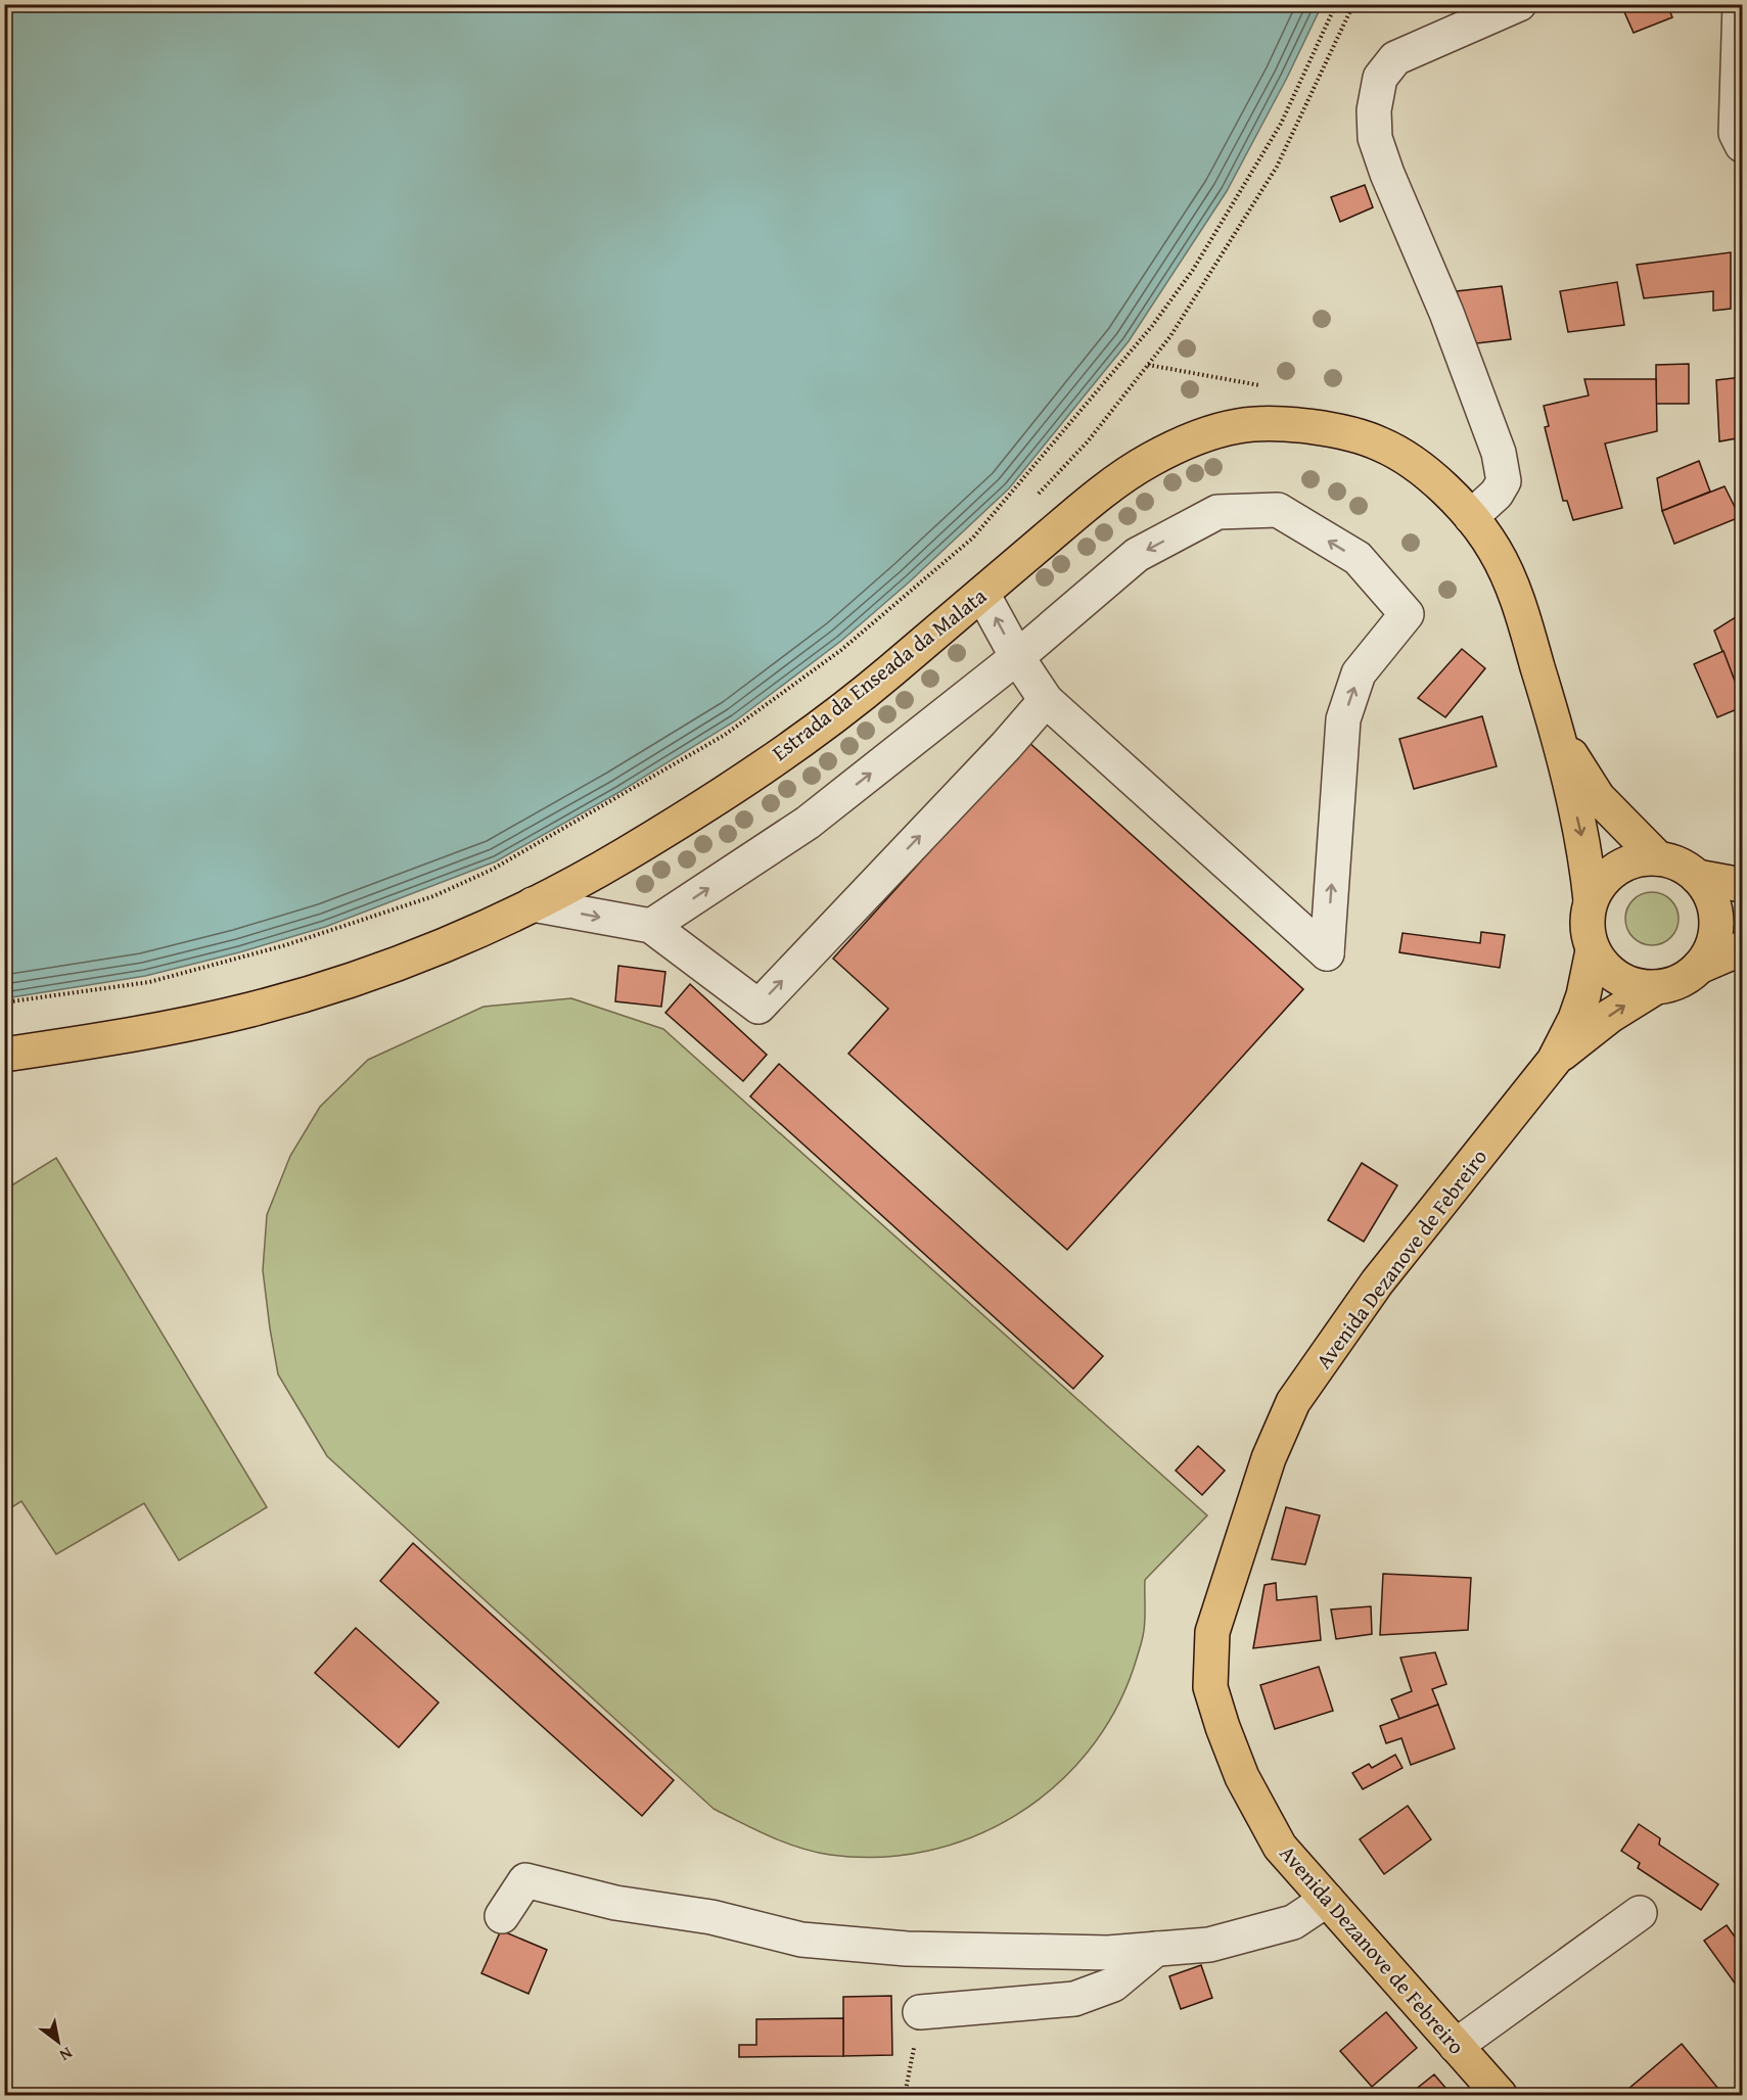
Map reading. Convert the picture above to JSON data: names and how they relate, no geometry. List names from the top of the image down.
{
  "streets": {
    "main road": ["Estrada da Enseada da Malata", "Avenida Dezanove de Febreiro"]
  },
  "crossings": [
    ["Estrada da Enseada da Malata", "Avenida Dezanove de Febreiro"]
  ],
  "north": "bottom right"
}
